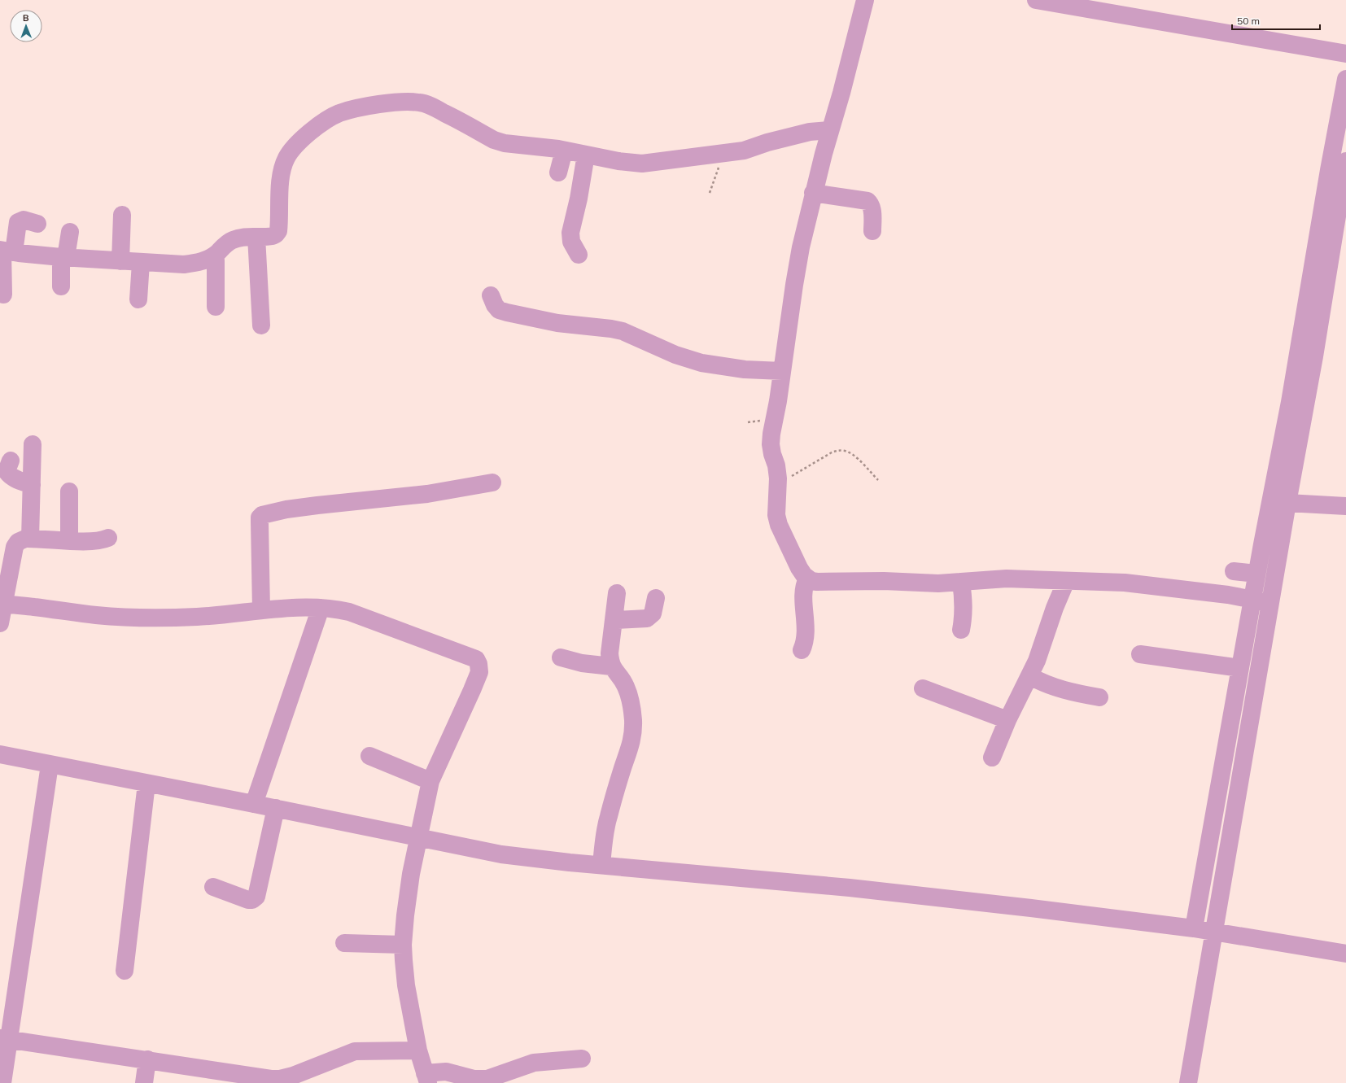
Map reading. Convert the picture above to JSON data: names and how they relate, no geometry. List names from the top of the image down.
{
  "scale_bar": "50 m",
  "north": "top"
}
